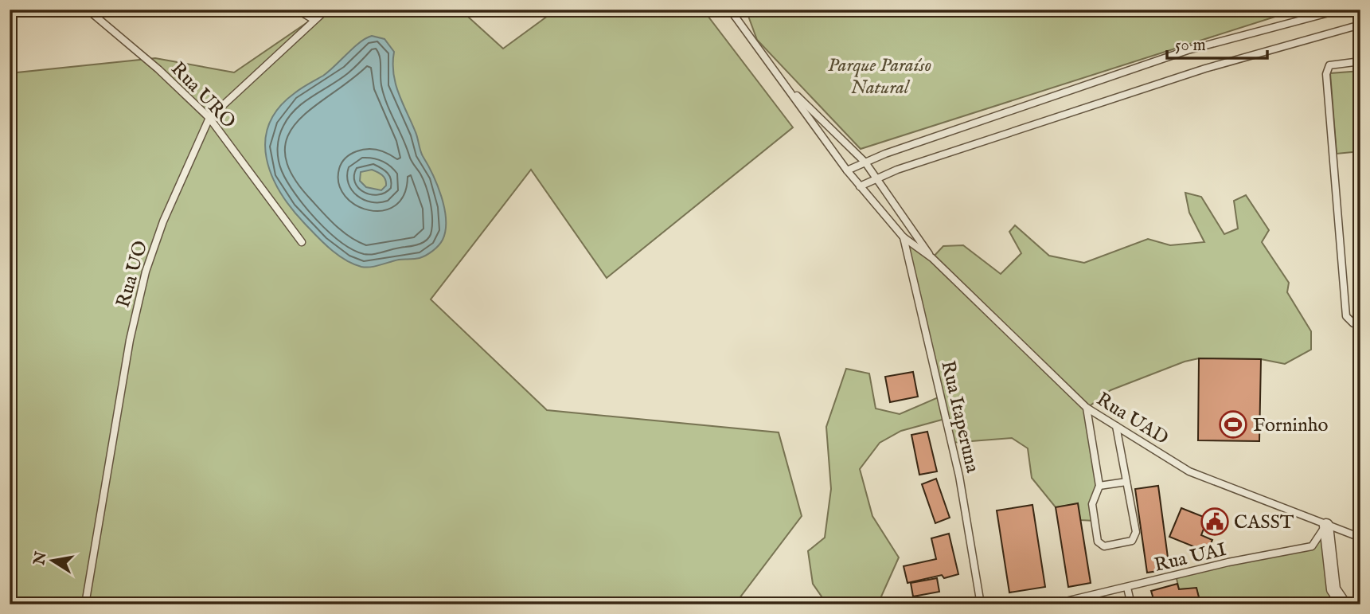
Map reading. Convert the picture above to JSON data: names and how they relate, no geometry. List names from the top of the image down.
{
  "streets": {
    "lane": [
      "Rua URO",
      "Rua UO",
      "Rua Itaperuna",
      "Rua UAD",
      "Rua UAI"
    ]
  },
  "crossings": [
    ["Rua URO", "Rua UO"],
    ["Rua Itaperuna", "Rua UAD"],
    ["Rua UAD", "Rua UAI"]
  ],
  "parks": ["Parque Paraíso Natural"],
  "places": {
    "sports": ["Forninho"],
    "public building": ["CASST"]
  },
  "scale_bar": "50 m",
  "north": "left"
}
